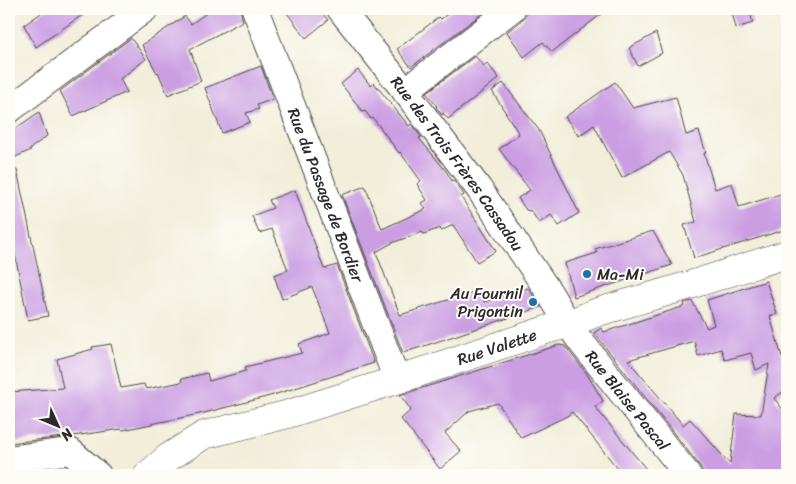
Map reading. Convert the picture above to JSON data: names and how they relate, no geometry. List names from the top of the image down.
{
  "streets": {
    "main road": ["Rue Valette"],
    "street": ["Rue des Trois Frères Cassadou", "Rue du Passage de Bordier", "Rue Blaise Pascal"]
  },
  "crossings": [
    ["Rue des Trois Frères Cassadou", "Rue Valette"],
    ["Rue des Trois Frères Cassadou", "Rue Blaise Pascal"],
    ["Rue du Passage de Bordier", "Rue Valette"],
    ["Rue Valette", "Rue Blaise Pascal"]
  ],
  "places": ["Ma-Mi", "Au Fournil Prigontin"],
  "north": "bottom right"
}
